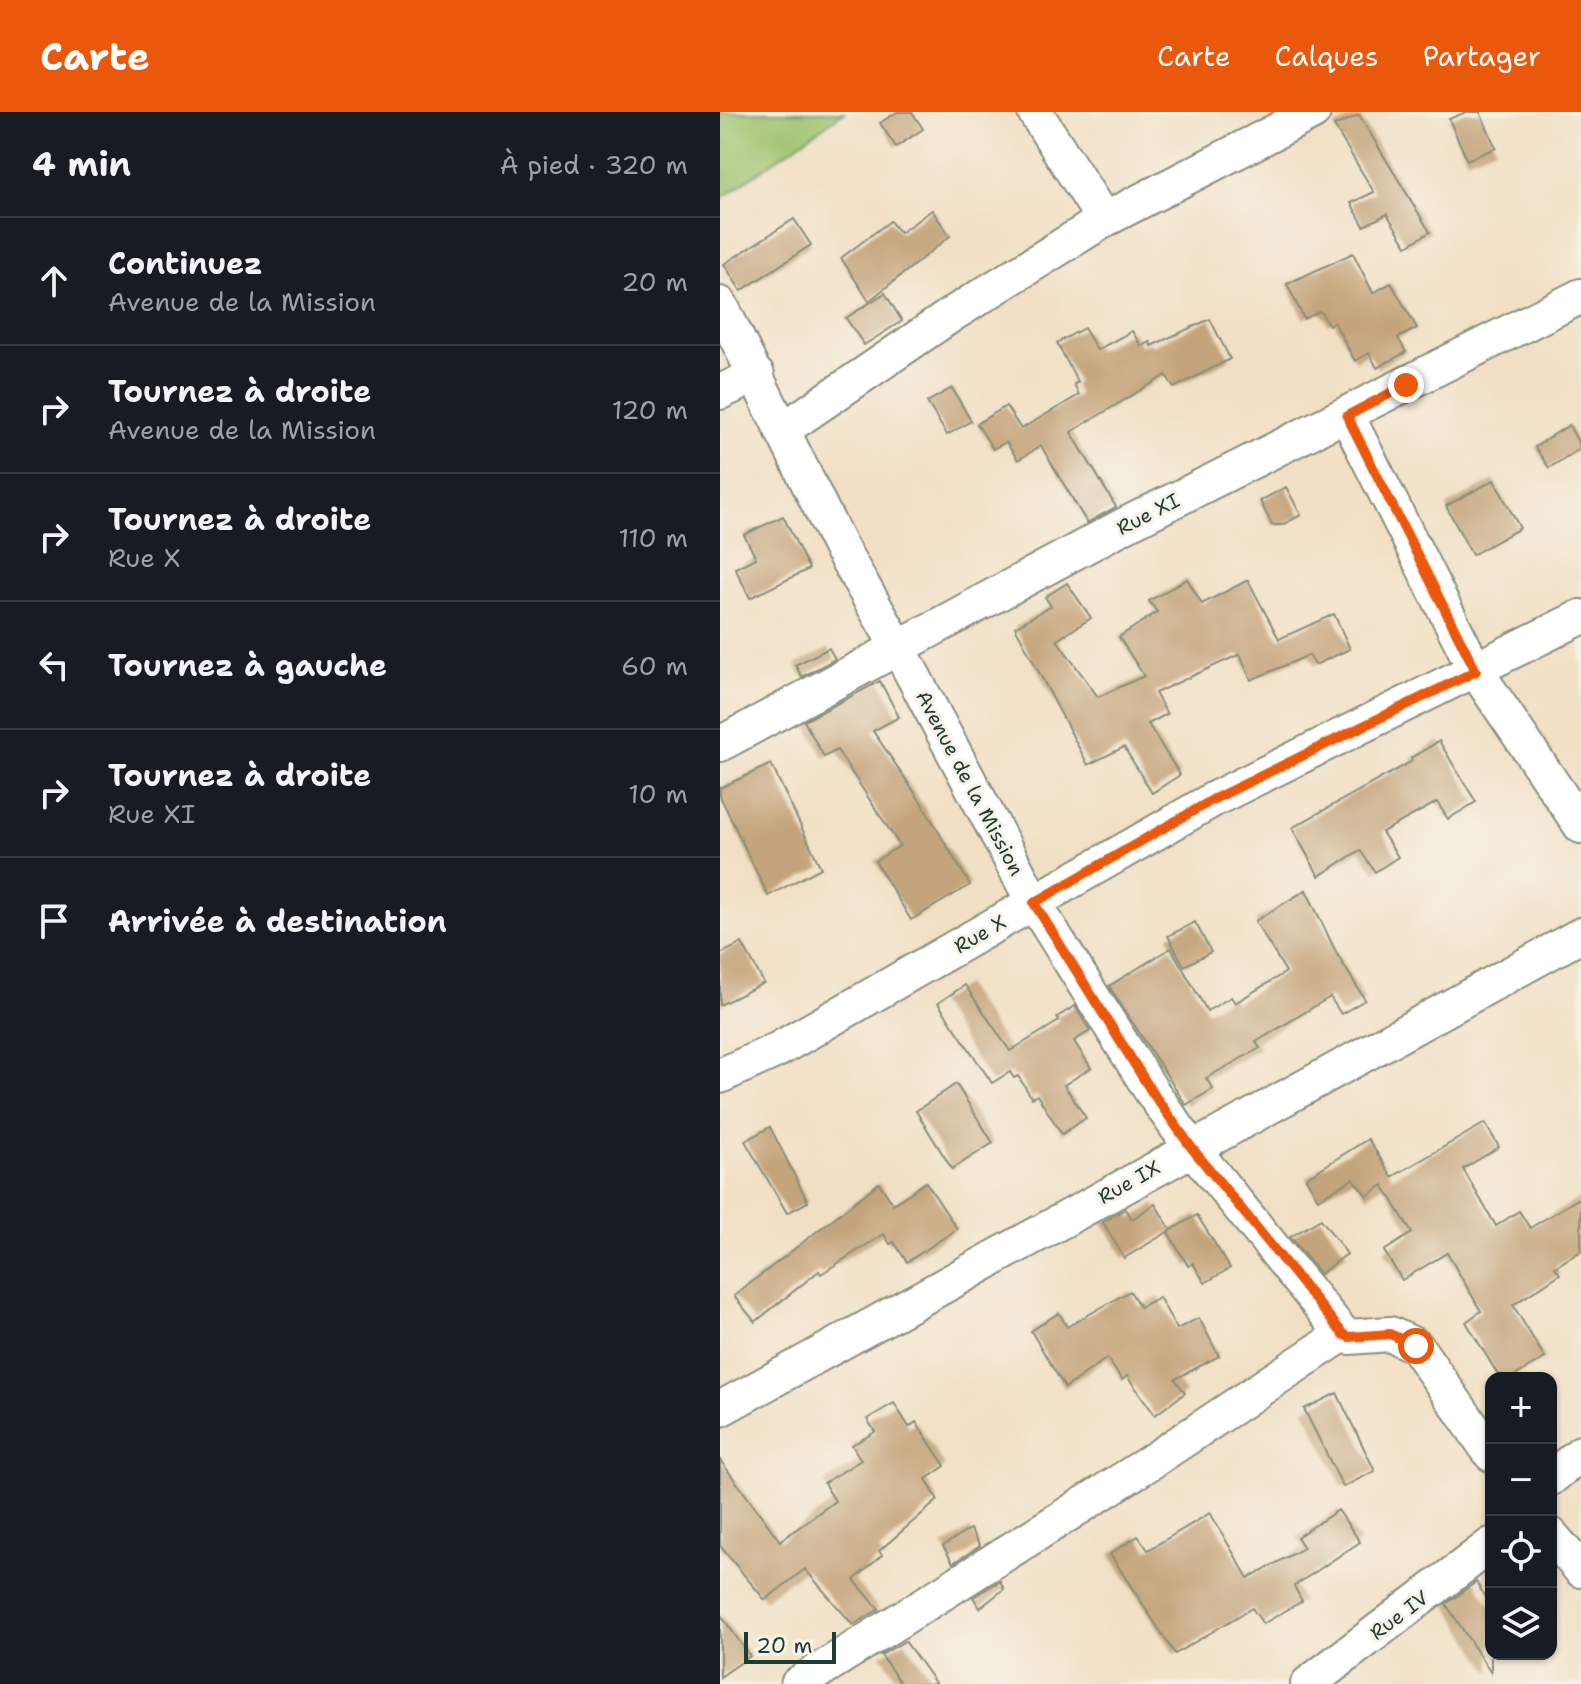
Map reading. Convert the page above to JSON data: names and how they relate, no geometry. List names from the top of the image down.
{
  "streets": {
    "street": [
      "Rue XI",
      "Avenue de la Mission",
      "Rue X",
      "Rue IX",
      "Rue IV"
    ]
  },
  "crossings": [
    ["Rue XI", "Avenue de la Mission"],
    ["Avenue de la Mission", "Rue X"],
    ["Avenue de la Mission", "Rue IX"]
  ],
  "scale_bar": "20 m",
  "page": {
    "header": "Carte",
    "nav": ["Carte", "Calques", "Partager"],
    "heading": ["4 min", "À pied · 320 m"],
    "list": [
      ["Continuez", "Avenue de la Mission", "20 m"],
      ["Tournez à droite", "Avenue de la Mission", "120 m"],
      ["Tournez à droite", "Rue X", "110 m"],
      ["Tournez à gauche", "60 m"],
      ["Tournez à droite", "Rue XI", "10 m"],
      "Arrivée à destination"
    ],
    "map_buttons": ["+", "−"],
    "scale": "20 m"
  }
}
